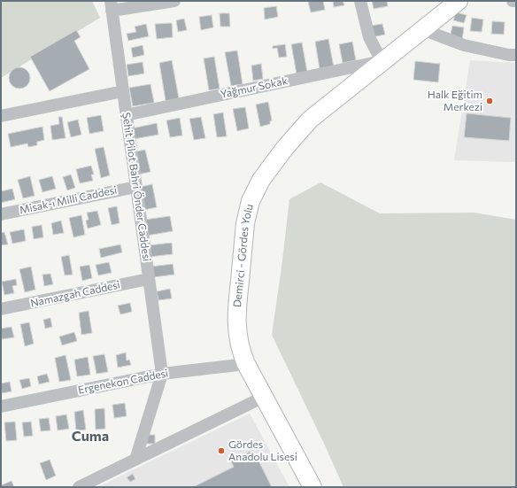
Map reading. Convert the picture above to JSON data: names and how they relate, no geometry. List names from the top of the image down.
{
  "streets": {
    "main road": ["Demirci - Gördes Yolu"],
    "street": [
      "Yağmur Sokak",
      "Şehit Pilot Bahri Önder Caddesi",
      "Misak-ı Milli Caddesi",
      "Namazgah Caddesi",
      "Ergenekon Caddesi"
    ]
  },
  "crossings": [
    ["Yağmur Sokak", "Şehit Pilot Bahri Önder Caddesi"],
    ["Yağmur Sokak", "Demirci - Gördes Yolu"],
    ["Şehit Pilot Bahri Önder Caddesi", "Misak-ı Milli Caddesi"],
    ["Şehit Pilot Bahri Önder Caddesi", "Namazgah Caddesi"],
    ["Şehit Pilot Bahri Önder Caddesi", "Ergenekon Caddesi"],
    ["Demirci - Gördes Yolu", "Ergenekon Caddesi"]
  ],
  "districts": ["Cuma"],
  "places": ["Halk Eğitim Merkezi", "Gördes Anadolu Lisesi"]
}
